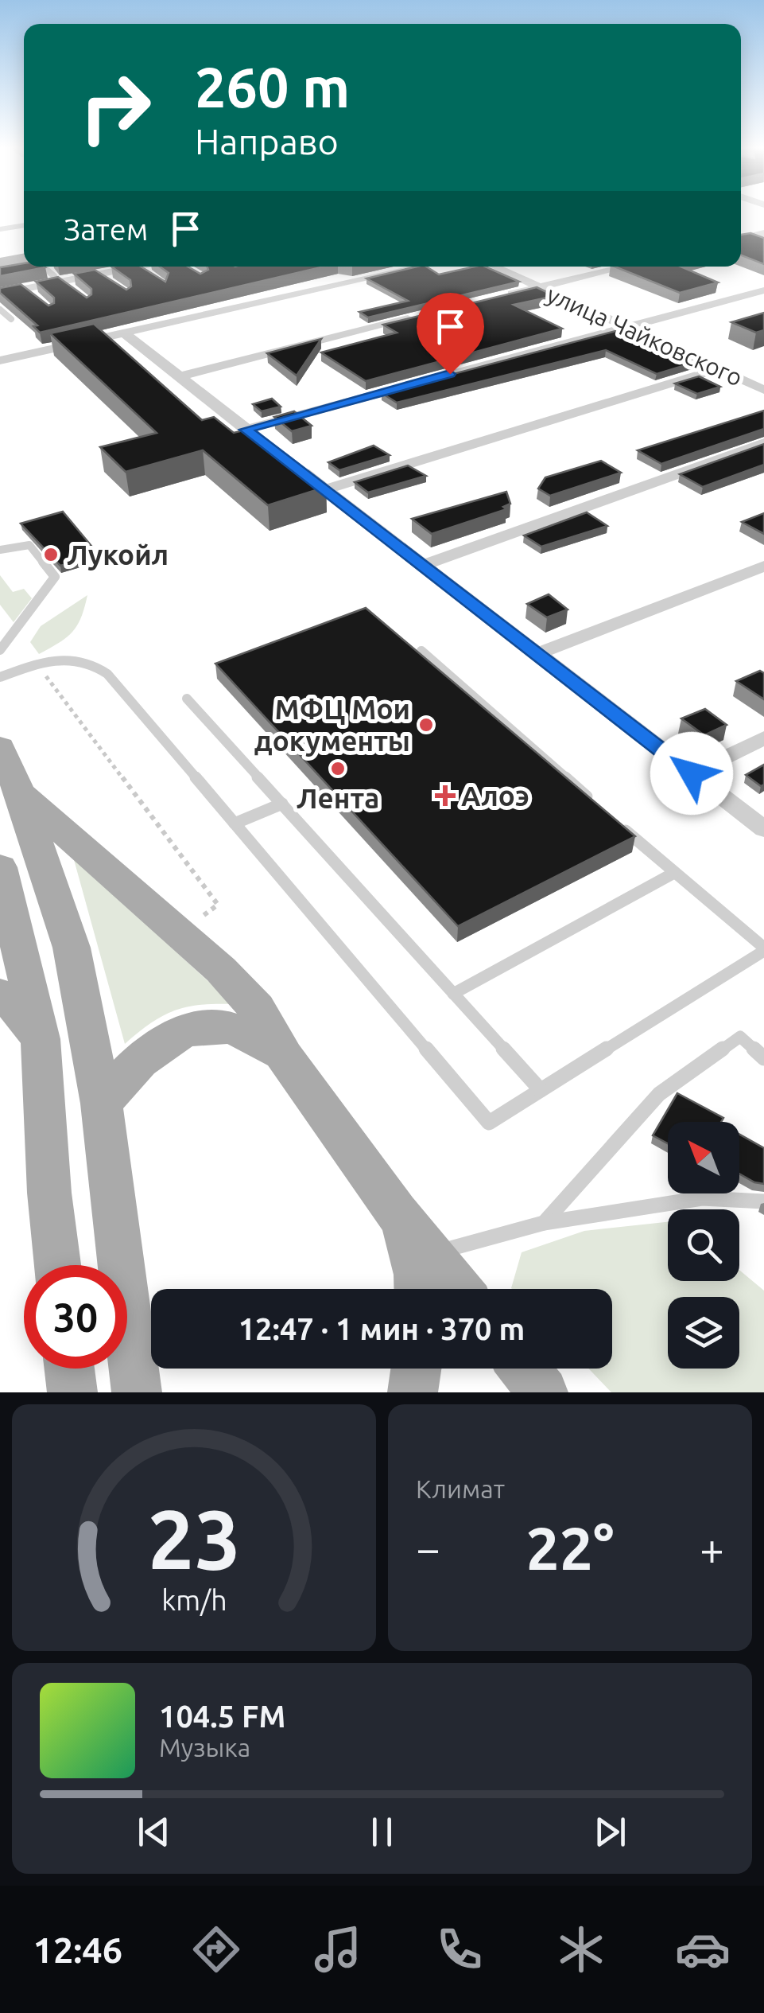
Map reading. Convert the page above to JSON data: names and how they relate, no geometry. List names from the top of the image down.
{
  "streets": {
    "street": ["улица Чайковского"]
  },
  "places": {
    "other": ["Лукойл", "МФЦ Мои документы", "Лента"],
    "health": ["Алоэ"]
  },
  "north": "top left",
  "page": {
    "turn": ["260 m", "Направо"],
    "then": "Затем",
    "limit": "30",
    "trip": "12:47 · 1 мин · 370 m",
    "tile": "Климат",
    "heat": ["−", "22°", "+"],
    "song": ["104.5 FM", "Музыка"],
    "tabs": "12:46",
    "gauge": ["23", "km/h"]
  }
}
